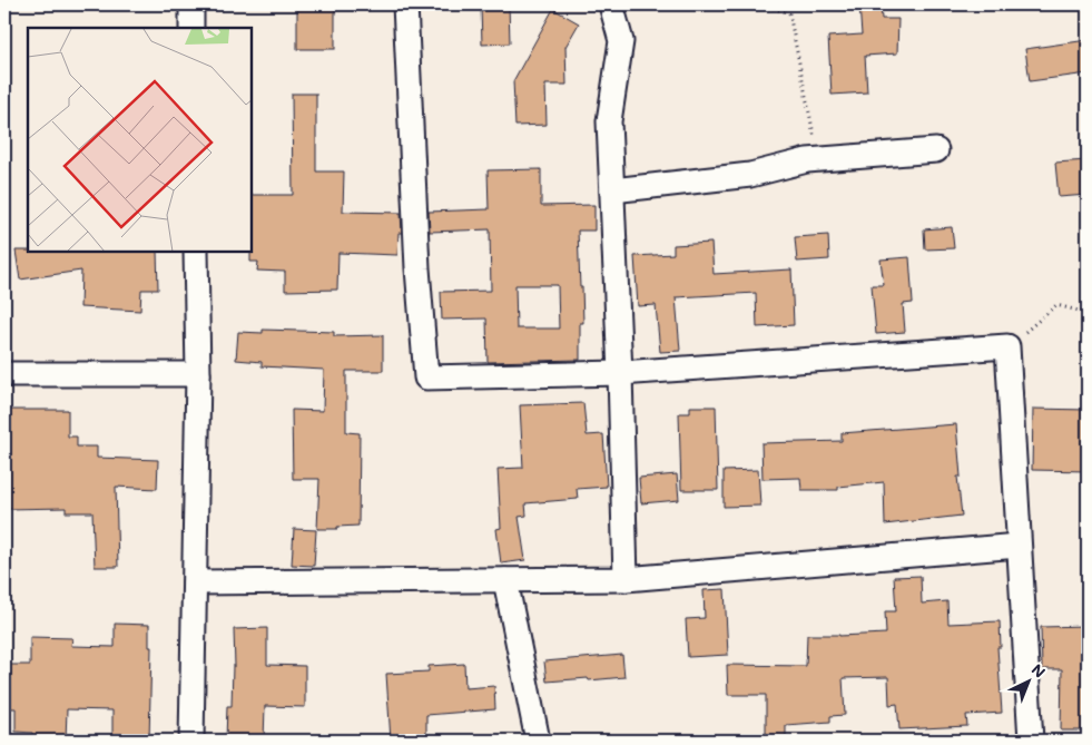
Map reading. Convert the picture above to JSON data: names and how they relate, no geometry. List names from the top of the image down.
{
  "north": "top right"
}
